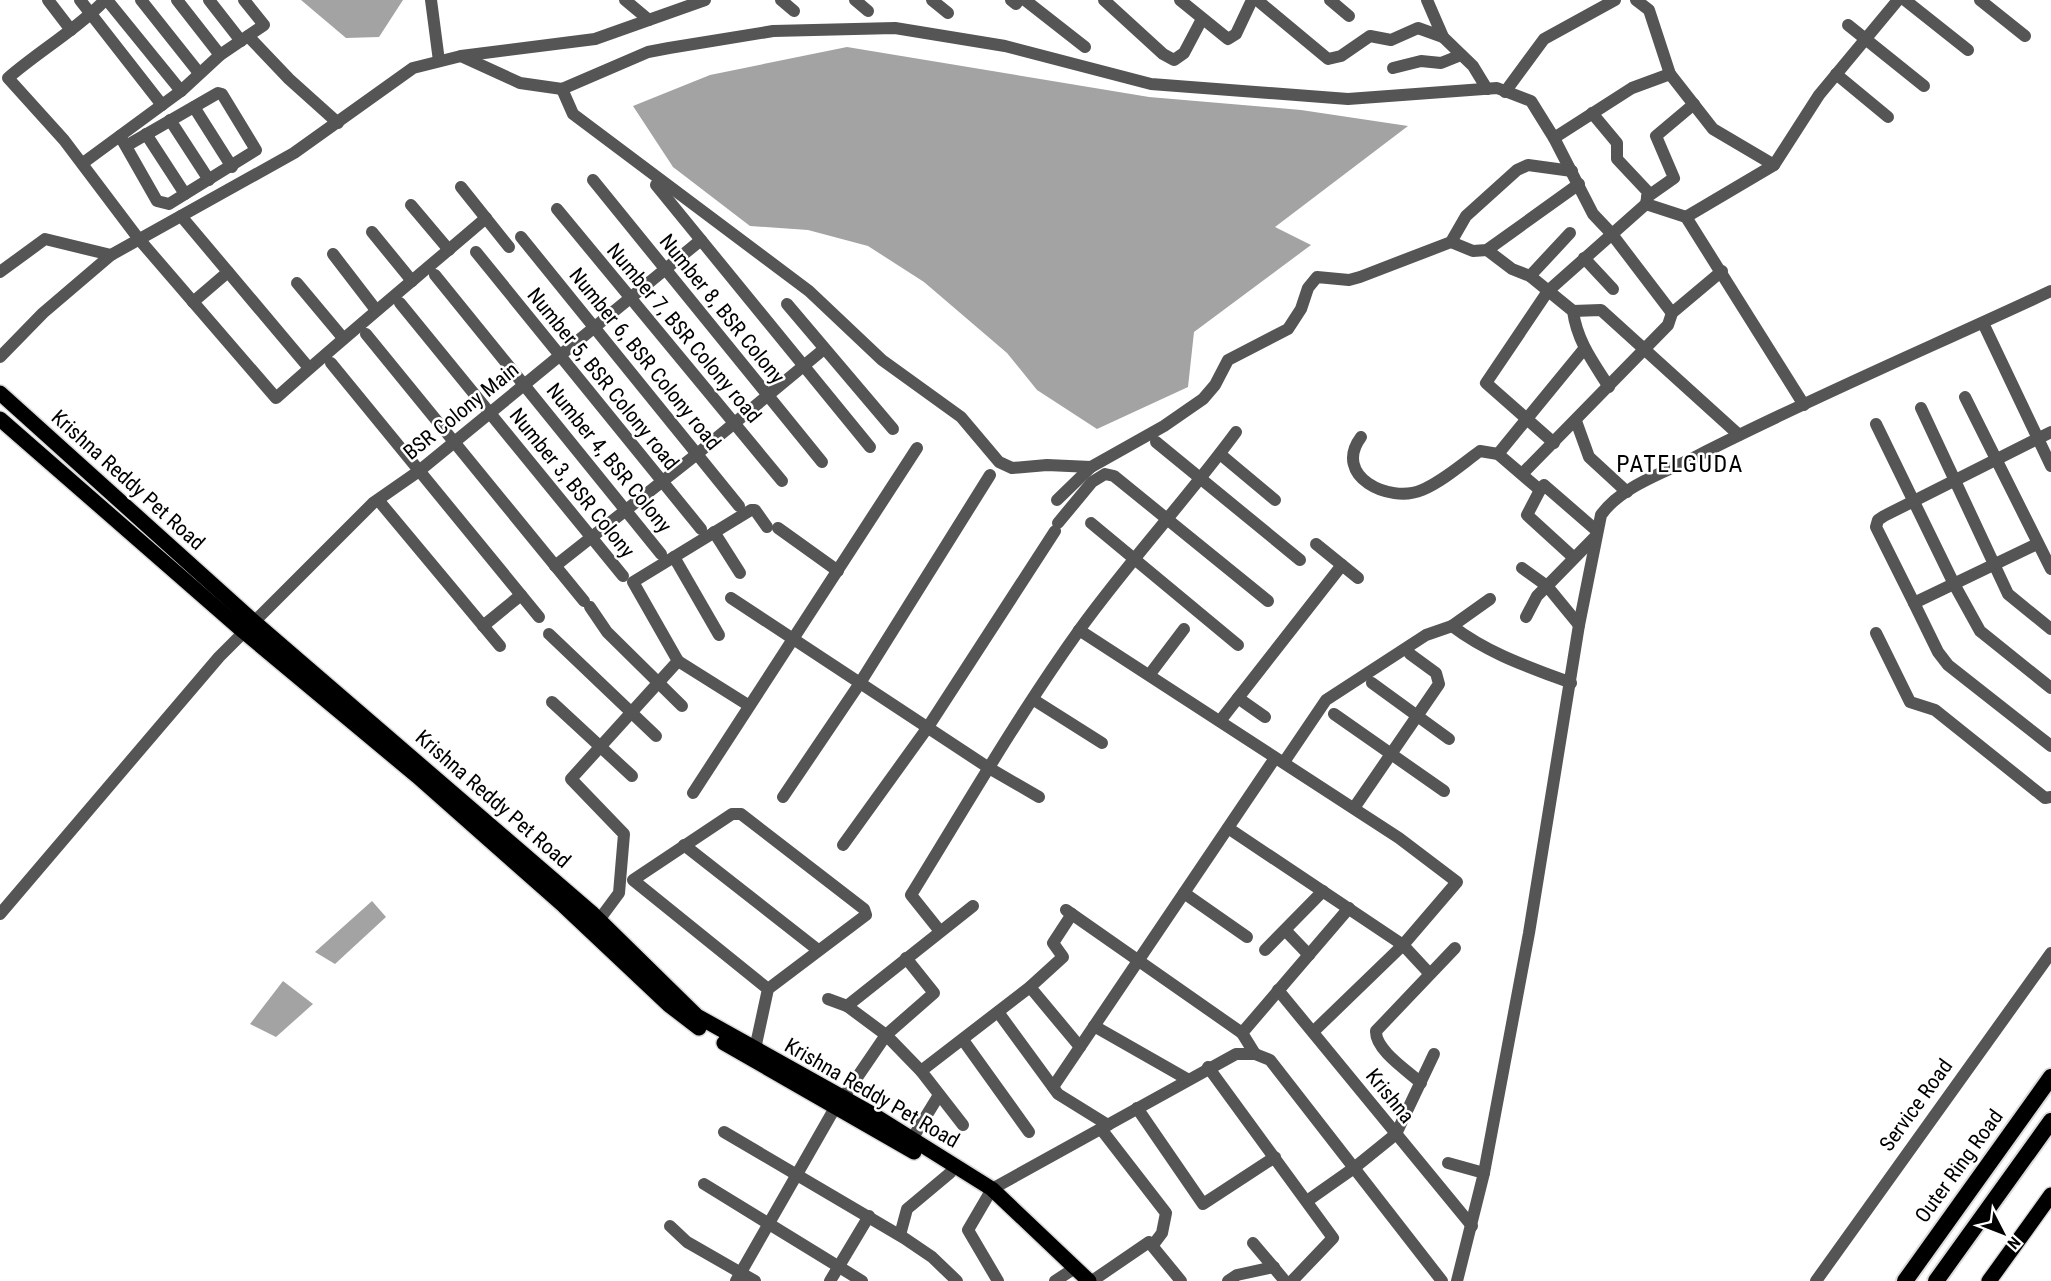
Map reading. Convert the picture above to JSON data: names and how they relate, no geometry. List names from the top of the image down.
{
  "streets": {
    "highway": ["Outer Ring Road"],
    "main road": ["Krishna Reddy Pet Road"],
    "street": [
      "Number 8, BSR Colony",
      "Number 7, BSR Colony road",
      "Number 6, BSR Colony road",
      "Number 5, BSR Colony road",
      "BSR Colony Main",
      "Number 4, BSR Colony",
      "Number 3, BSR Colony",
      "Krishna",
      "Service Road"
    ]
  },
  "crossings": [
    ["Number 8, BSR Colony", "BSR Colony Main"],
    ["Number 7, BSR Colony road", "BSR Colony Main"],
    ["Number 6, BSR Colony road", "BSR Colony Main"],
    ["Number 5, BSR Colony road", "BSR Colony Main"],
    ["BSR Colony Main", "Number 4, BSR Colony"],
    ["BSR Colony Main", "Krishna Reddy Pet Road"],
    ["BSR Colony Main", "Number 3, BSR Colony"]
  ],
  "districts": ["PATELGUDA"],
  "north": "bottom right"
}
